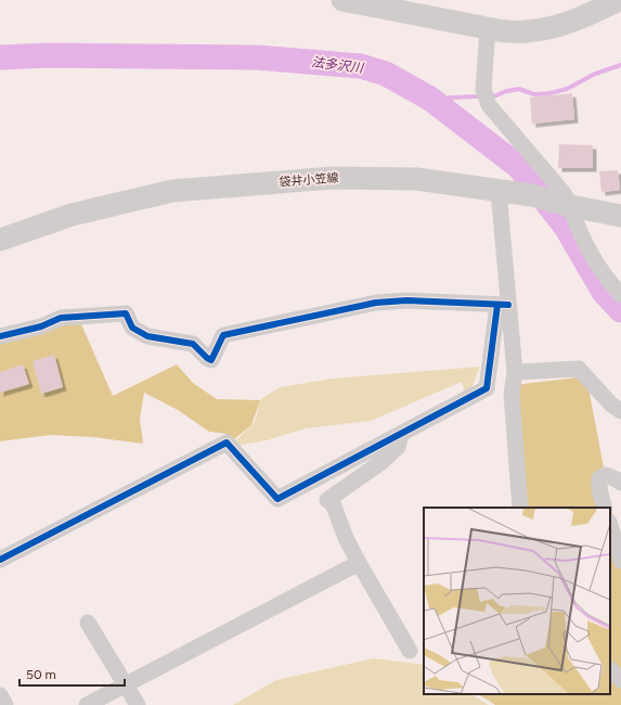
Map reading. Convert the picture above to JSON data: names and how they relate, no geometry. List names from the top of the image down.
{
  "streets": {
    "main road": ["袋井小笠線"]
  },
  "water": ["法多沢川"],
  "scale_bar": "50 m"
}
